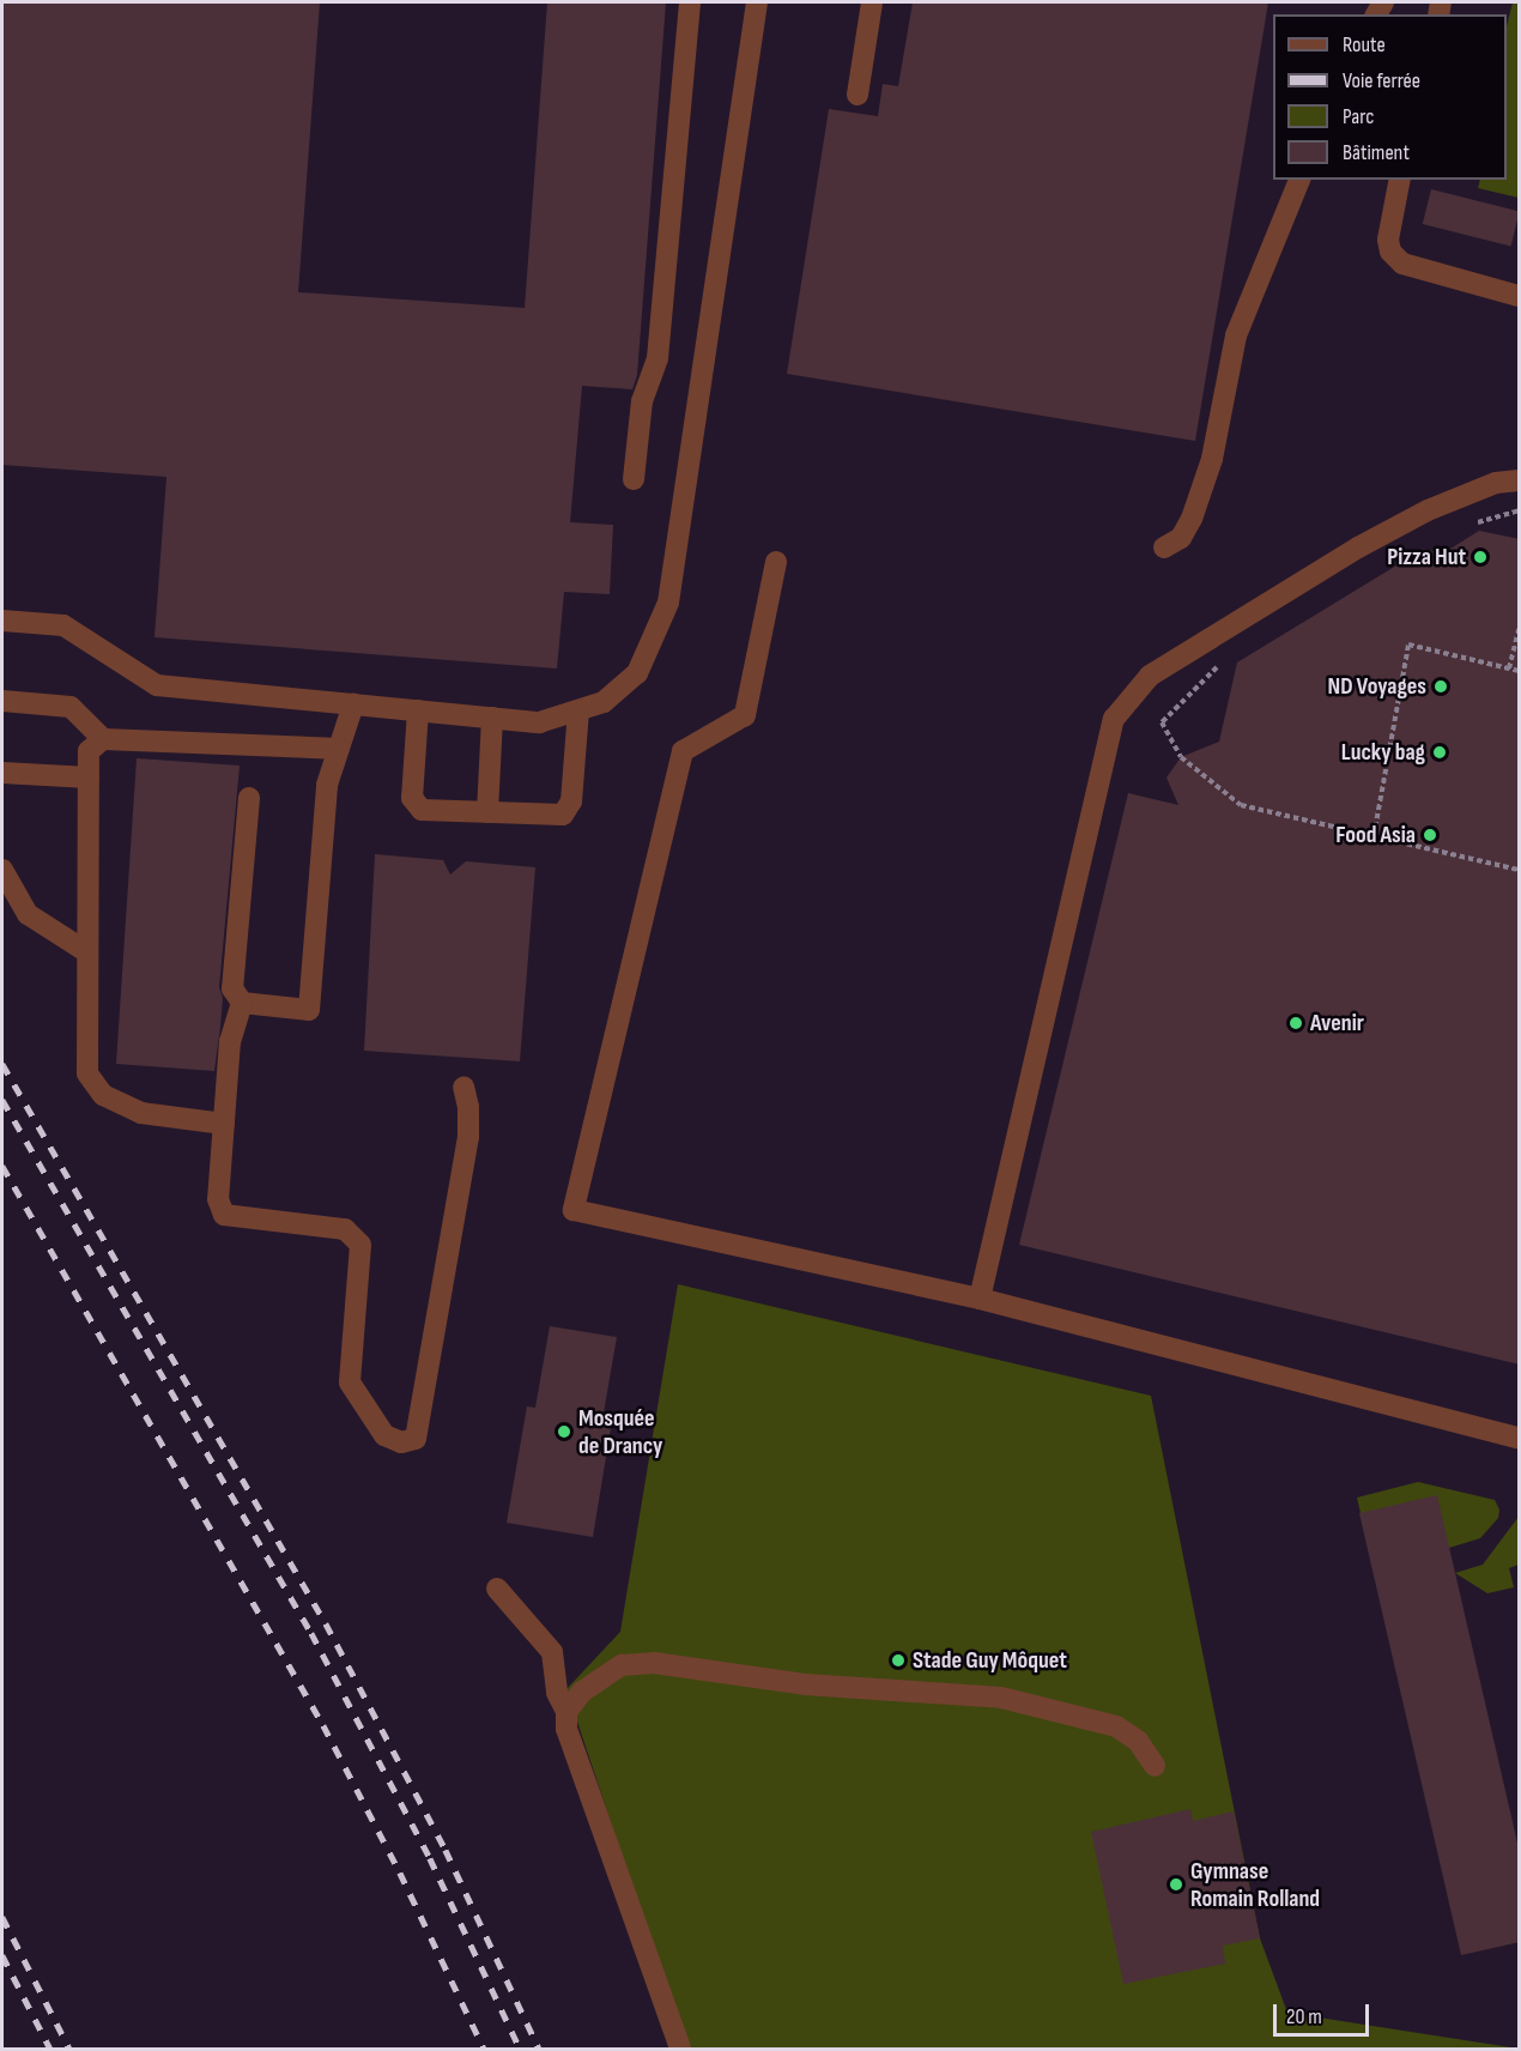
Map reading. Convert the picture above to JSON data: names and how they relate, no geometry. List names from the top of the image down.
{
  "places": [
    "Pizza Hut",
    "ND Voyages",
    "Lucky bag",
    "Food Asia",
    "Avenir",
    "Mosquée de Drancy",
    "Stade Guy Môquet",
    "Gymnase Romain Rolland"
  ],
  "legend": [
    "Route",
    "Voie ferrée",
    "Parc",
    "Bâtiment"
  ],
  "scale_bar": "20 m"
}
